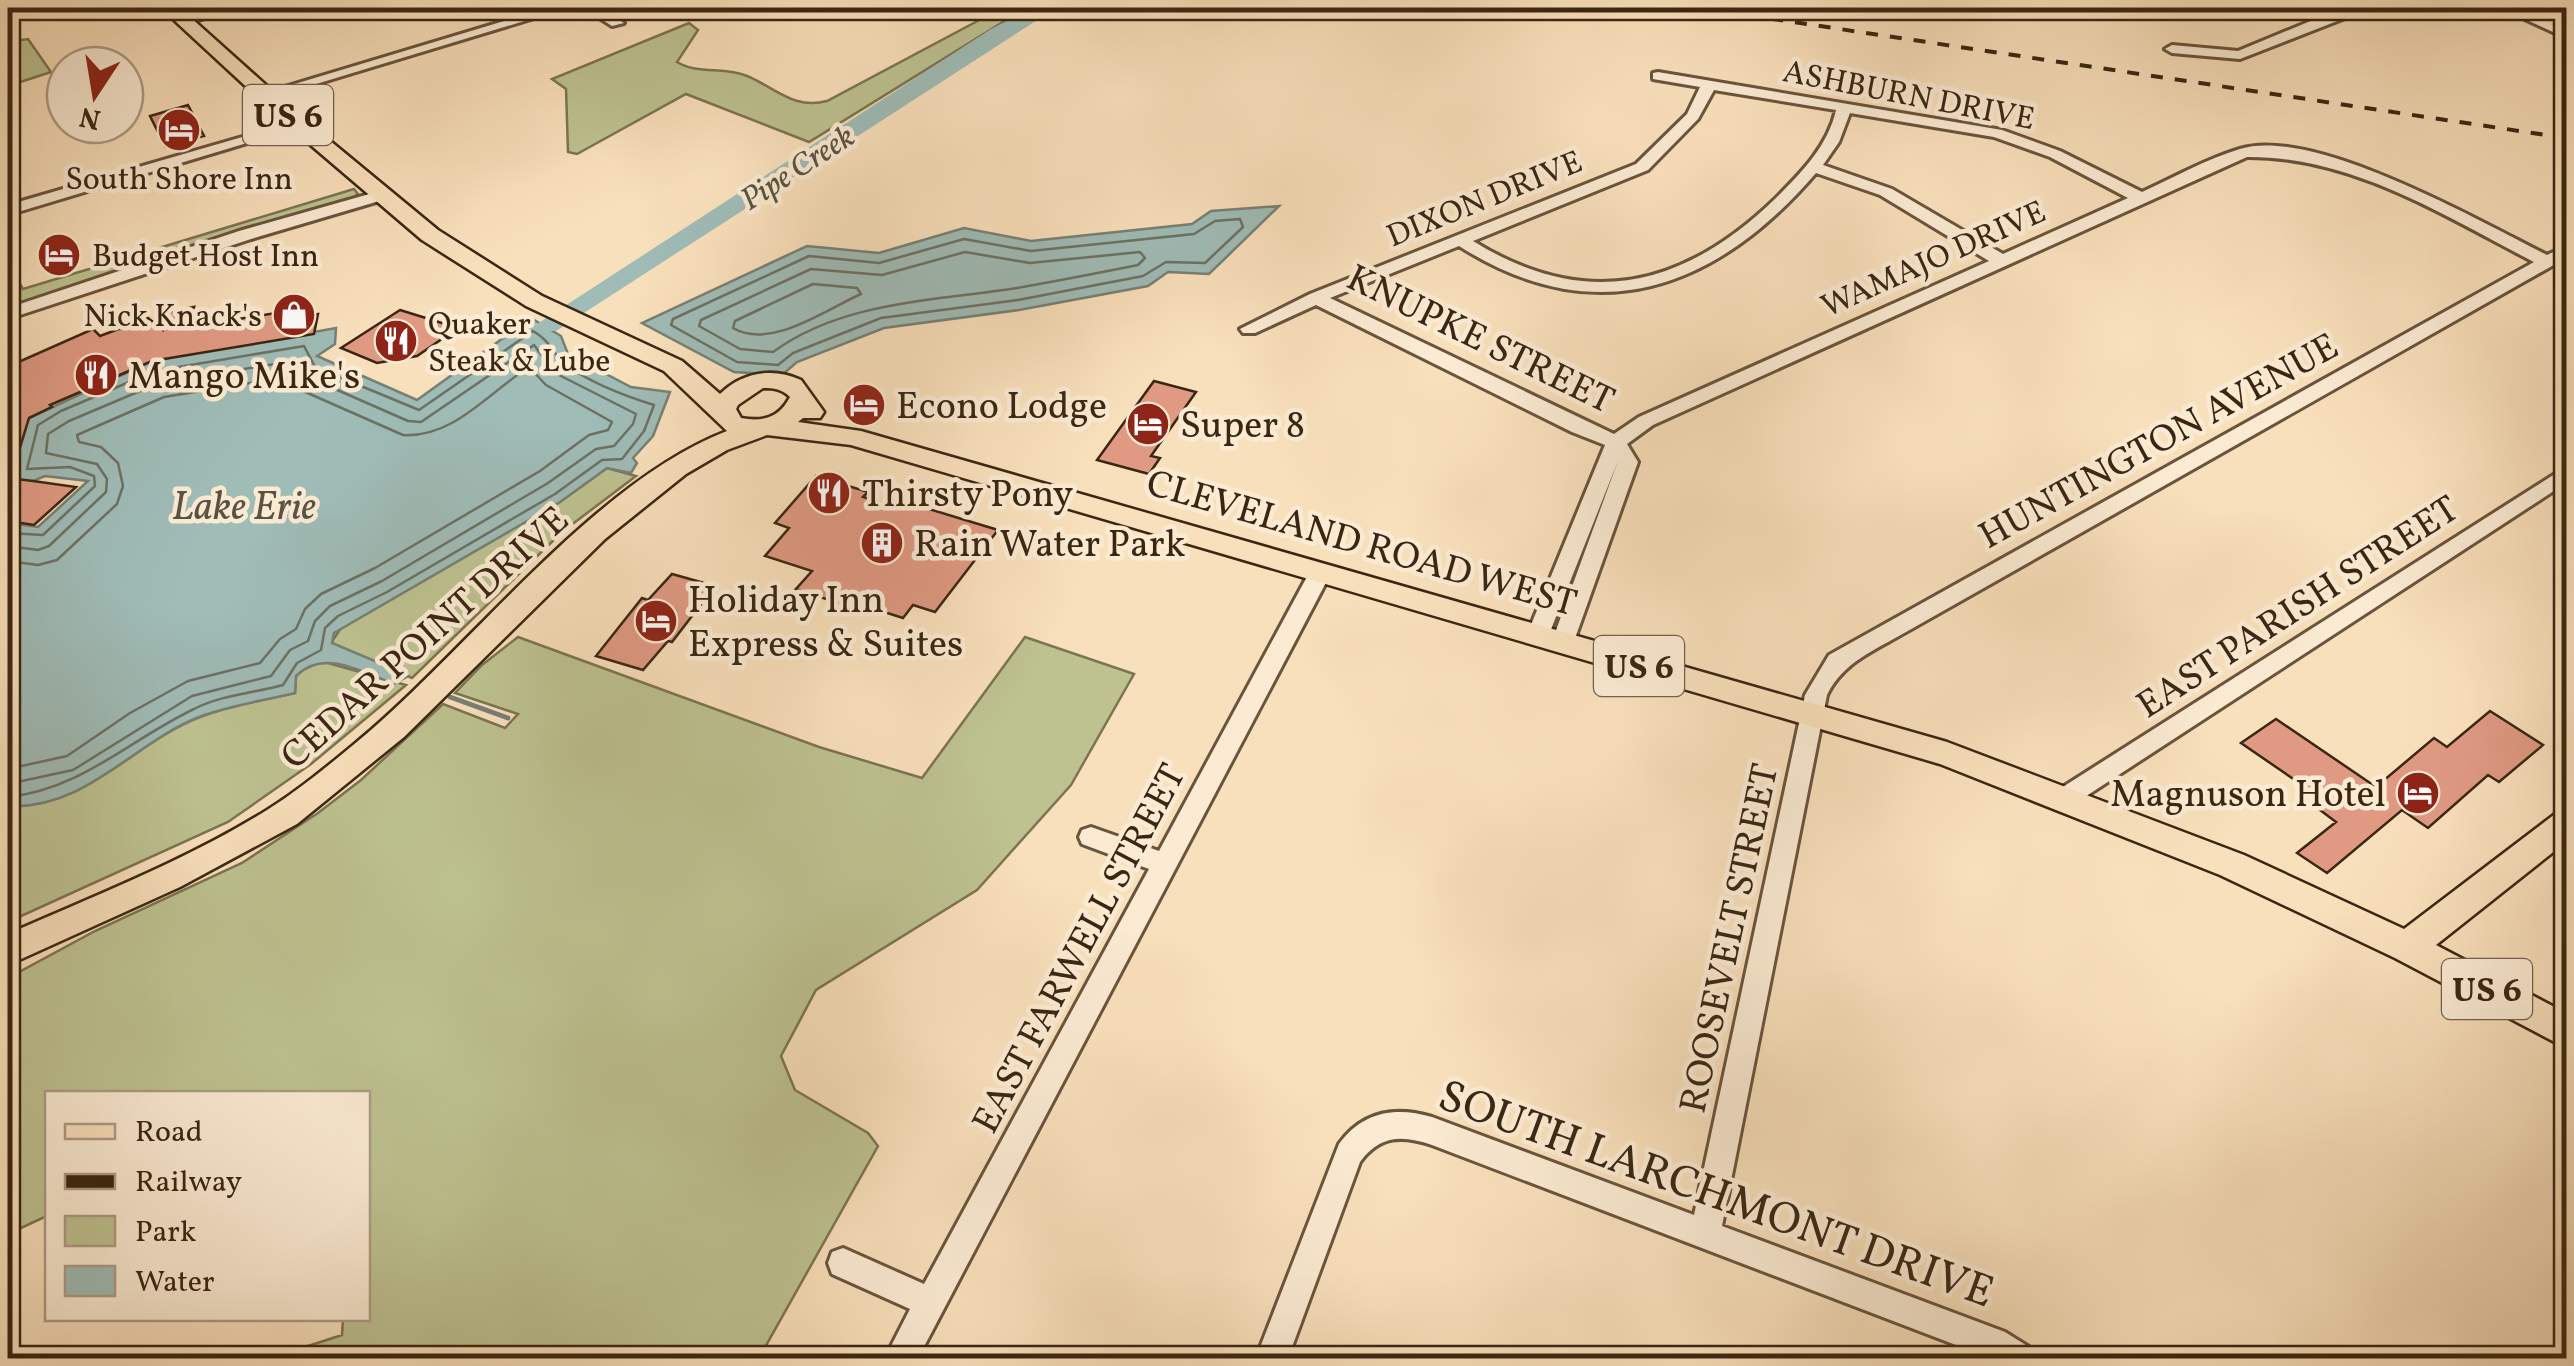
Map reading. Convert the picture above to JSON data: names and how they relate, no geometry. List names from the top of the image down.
{
  "streets": {
    "main road": ["US 6", "CLEVELAND ROAD WEST", "CEDAR POINT DRIVE"],
    "street": [
      "ASHBURN DRIVE",
      "DIXON DRIVE",
      "WAMAJO DRIVE",
      "KNUPKE STREET",
      "HUNTINGTON AVENUE",
      "EAST PARISH STREET",
      "ROOSEVELT STREET",
      "EAST FARWELL STREET",
      "SOUTH LARCHMONT DRIVE"
    ]
  },
  "crossings": [
    ["ASHBURN DRIVE", "DIXON DRIVE"],
    ["ASHBURN DRIVE", "WAMAJO DRIVE"],
    ["US 6", "CLEVELAND ROAD WEST"],
    ["US 6", "CEDAR POINT DRIVE"],
    ["DIXON DRIVE", "KNUPKE STREET"],
    ["WAMAJO DRIVE", "KNUPKE STREET"],
    ["WAMAJO DRIVE", "HUNTINGTON AVENUE"],
    ["HUNTINGTON AVENUE", "CLEVELAND ROAD WEST"],
    ["HUNTINGTON AVENUE", "ROOSEVELT STREET"],
    ["CLEVELAND ROAD WEST", "EAST PARISH STREET"],
    ["CLEVELAND ROAD WEST", "CEDAR POINT DRIVE"],
    ["CLEVELAND ROAD WEST", "ROOSEVELT STREET"],
    ["CLEVELAND ROAD WEST", "EAST FARWELL STREET"],
    ["ROOSEVELT STREET", "SOUTH LARCHMONT DRIVE"]
  ],
  "water": ["Pipe Creek", "Lake Erie"],
  "places": {
    "hotel": [
      "South Shore Inn",
      "Budget Host Inn",
      "Econo Lodge",
      "Super 8",
      "Holiday Inn Express & Suites",
      "Magnuson Hotel"
    ],
    "shop": ["Nick Knack's"],
    "restaurant": ["Quaker Steak & Lube", "Mango Mike's", "Thirsty Pony"],
    "building": ["Rain Water Park"]
  },
  "legend": [
    "Road",
    "Railway",
    "Park",
    "Water"
  ],
  "north": "bottom"
}
